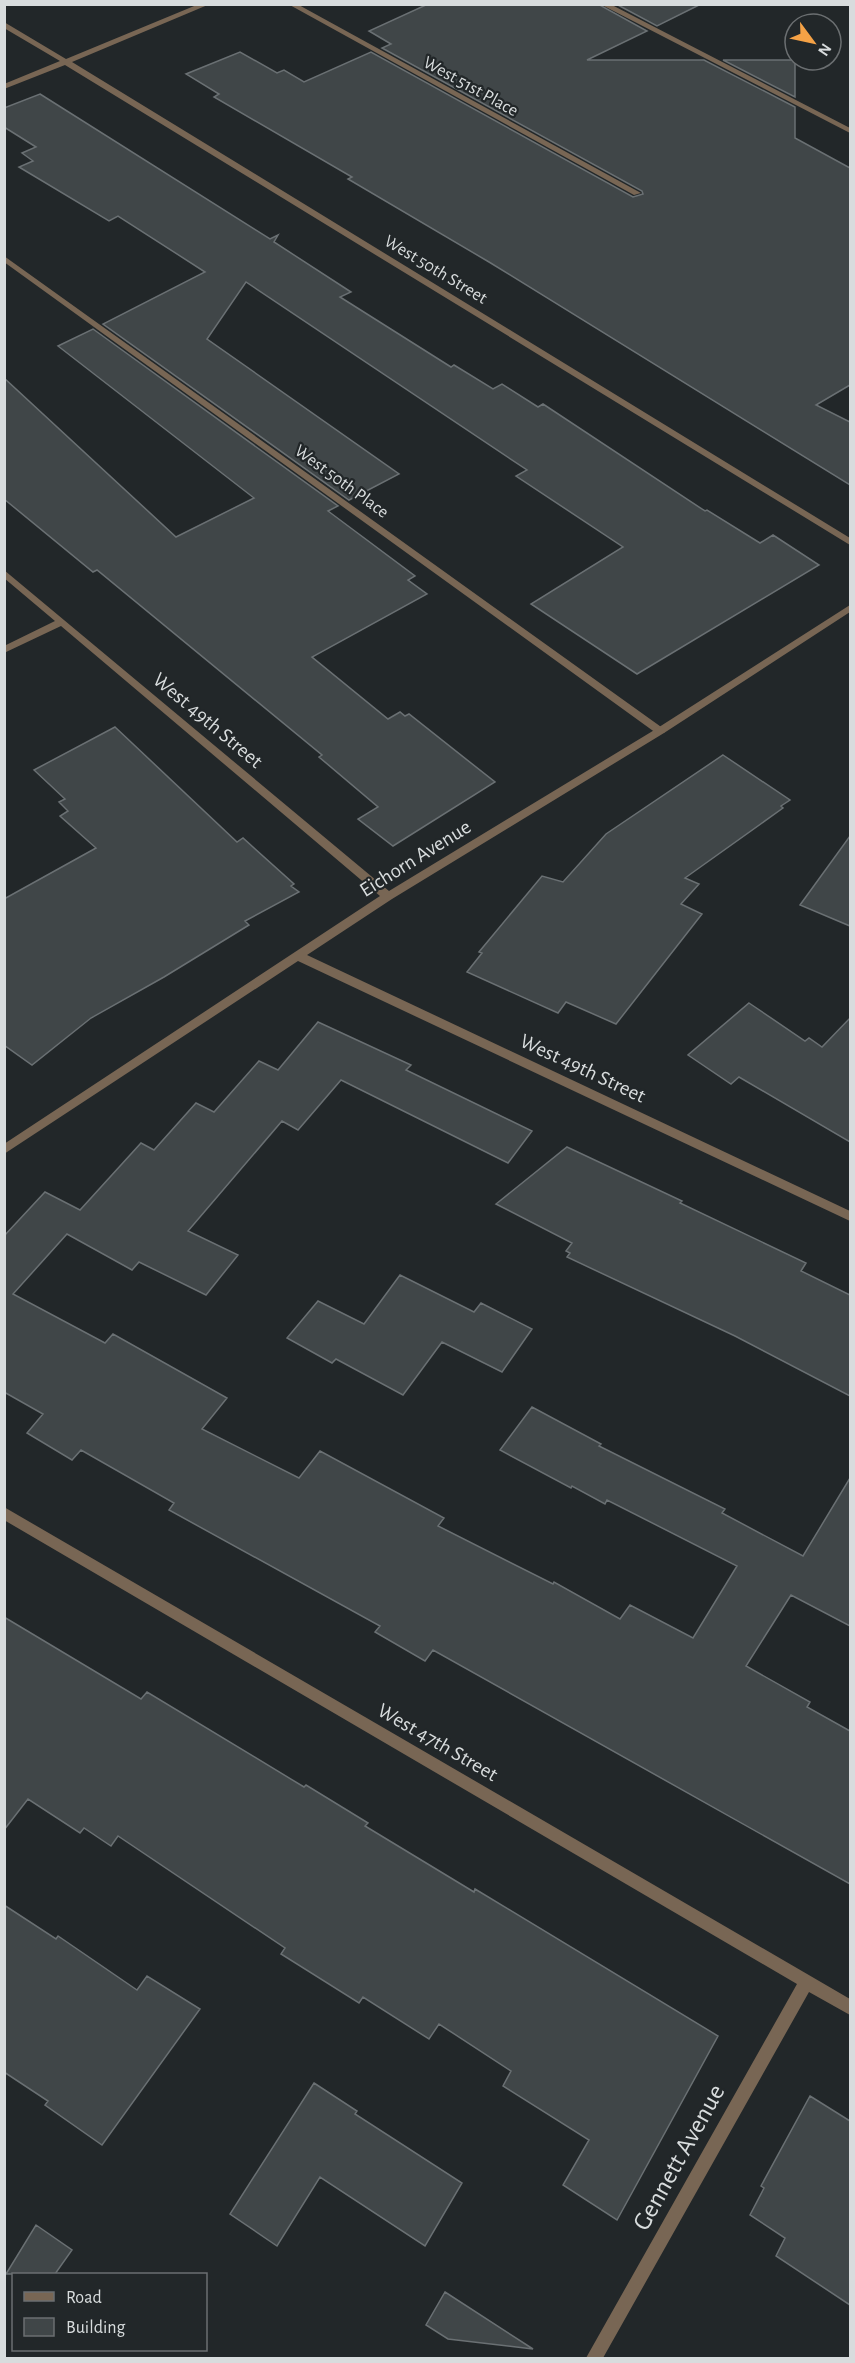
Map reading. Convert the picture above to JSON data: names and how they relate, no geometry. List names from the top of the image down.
{
  "streets": {
    "street": [
      "West 51st Place",
      "West 50th Street",
      "West 50th Place",
      "West 49th Street",
      "Eichorn Avenue",
      "West 47th Street",
      "Gennett Avenue"
    ]
  },
  "crossings": [
    ["West 50th Place", "Eichorn Avenue"],
    ["West 49th Street", "Eichorn Avenue"],
    ["West 47th Street", "Gennett Avenue"]
  ],
  "legend": ["Road", "Building"],
  "north": "bottom right"
}
